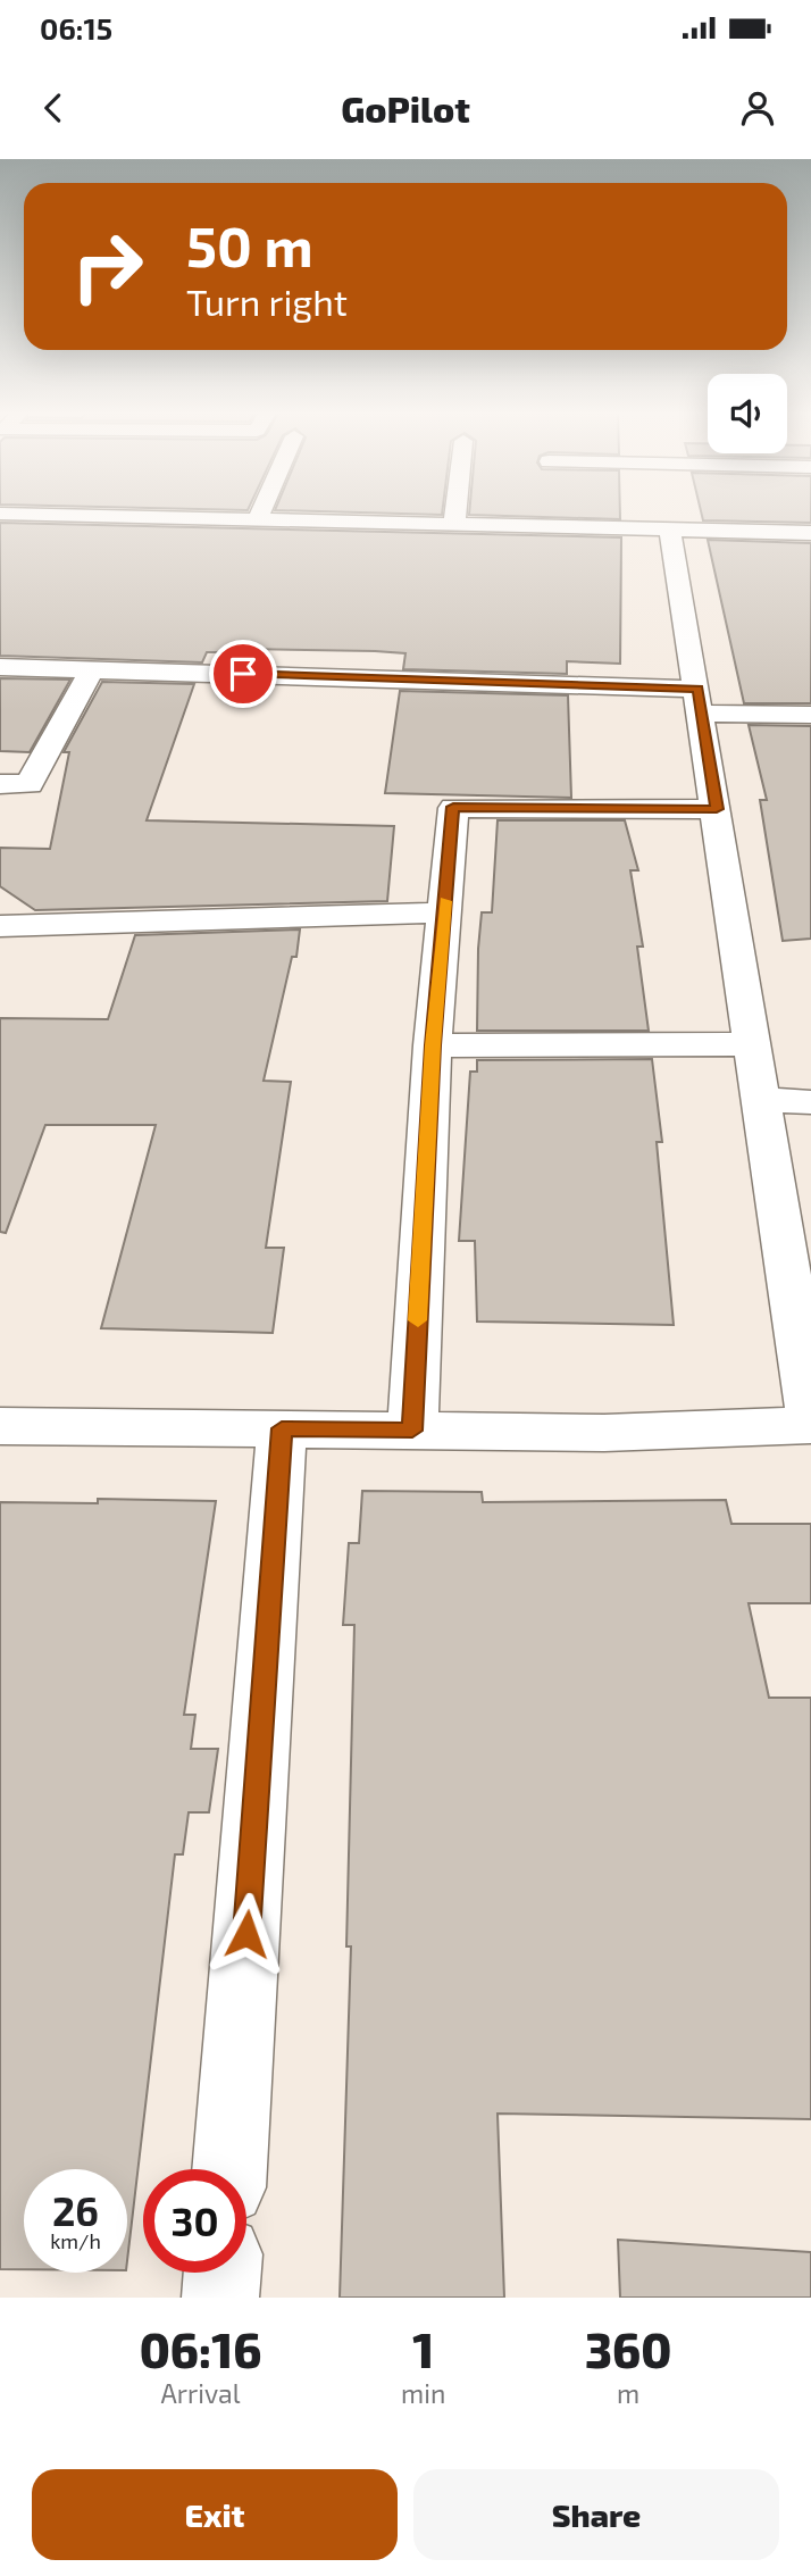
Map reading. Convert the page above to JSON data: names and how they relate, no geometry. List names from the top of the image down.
{
  "page": {
    "status": "06:15",
    "header": "GoPilot",
    "turn": ["50 m", "Turn right"],
    "speed": "26 km/h",
    "limit": "30",
    "eta": [
      "06:16",
      "Arrival",
      "1",
      "min",
      "360",
      "m"
    ],
    "buttons": ["Exit", "Share"]
  }
}
